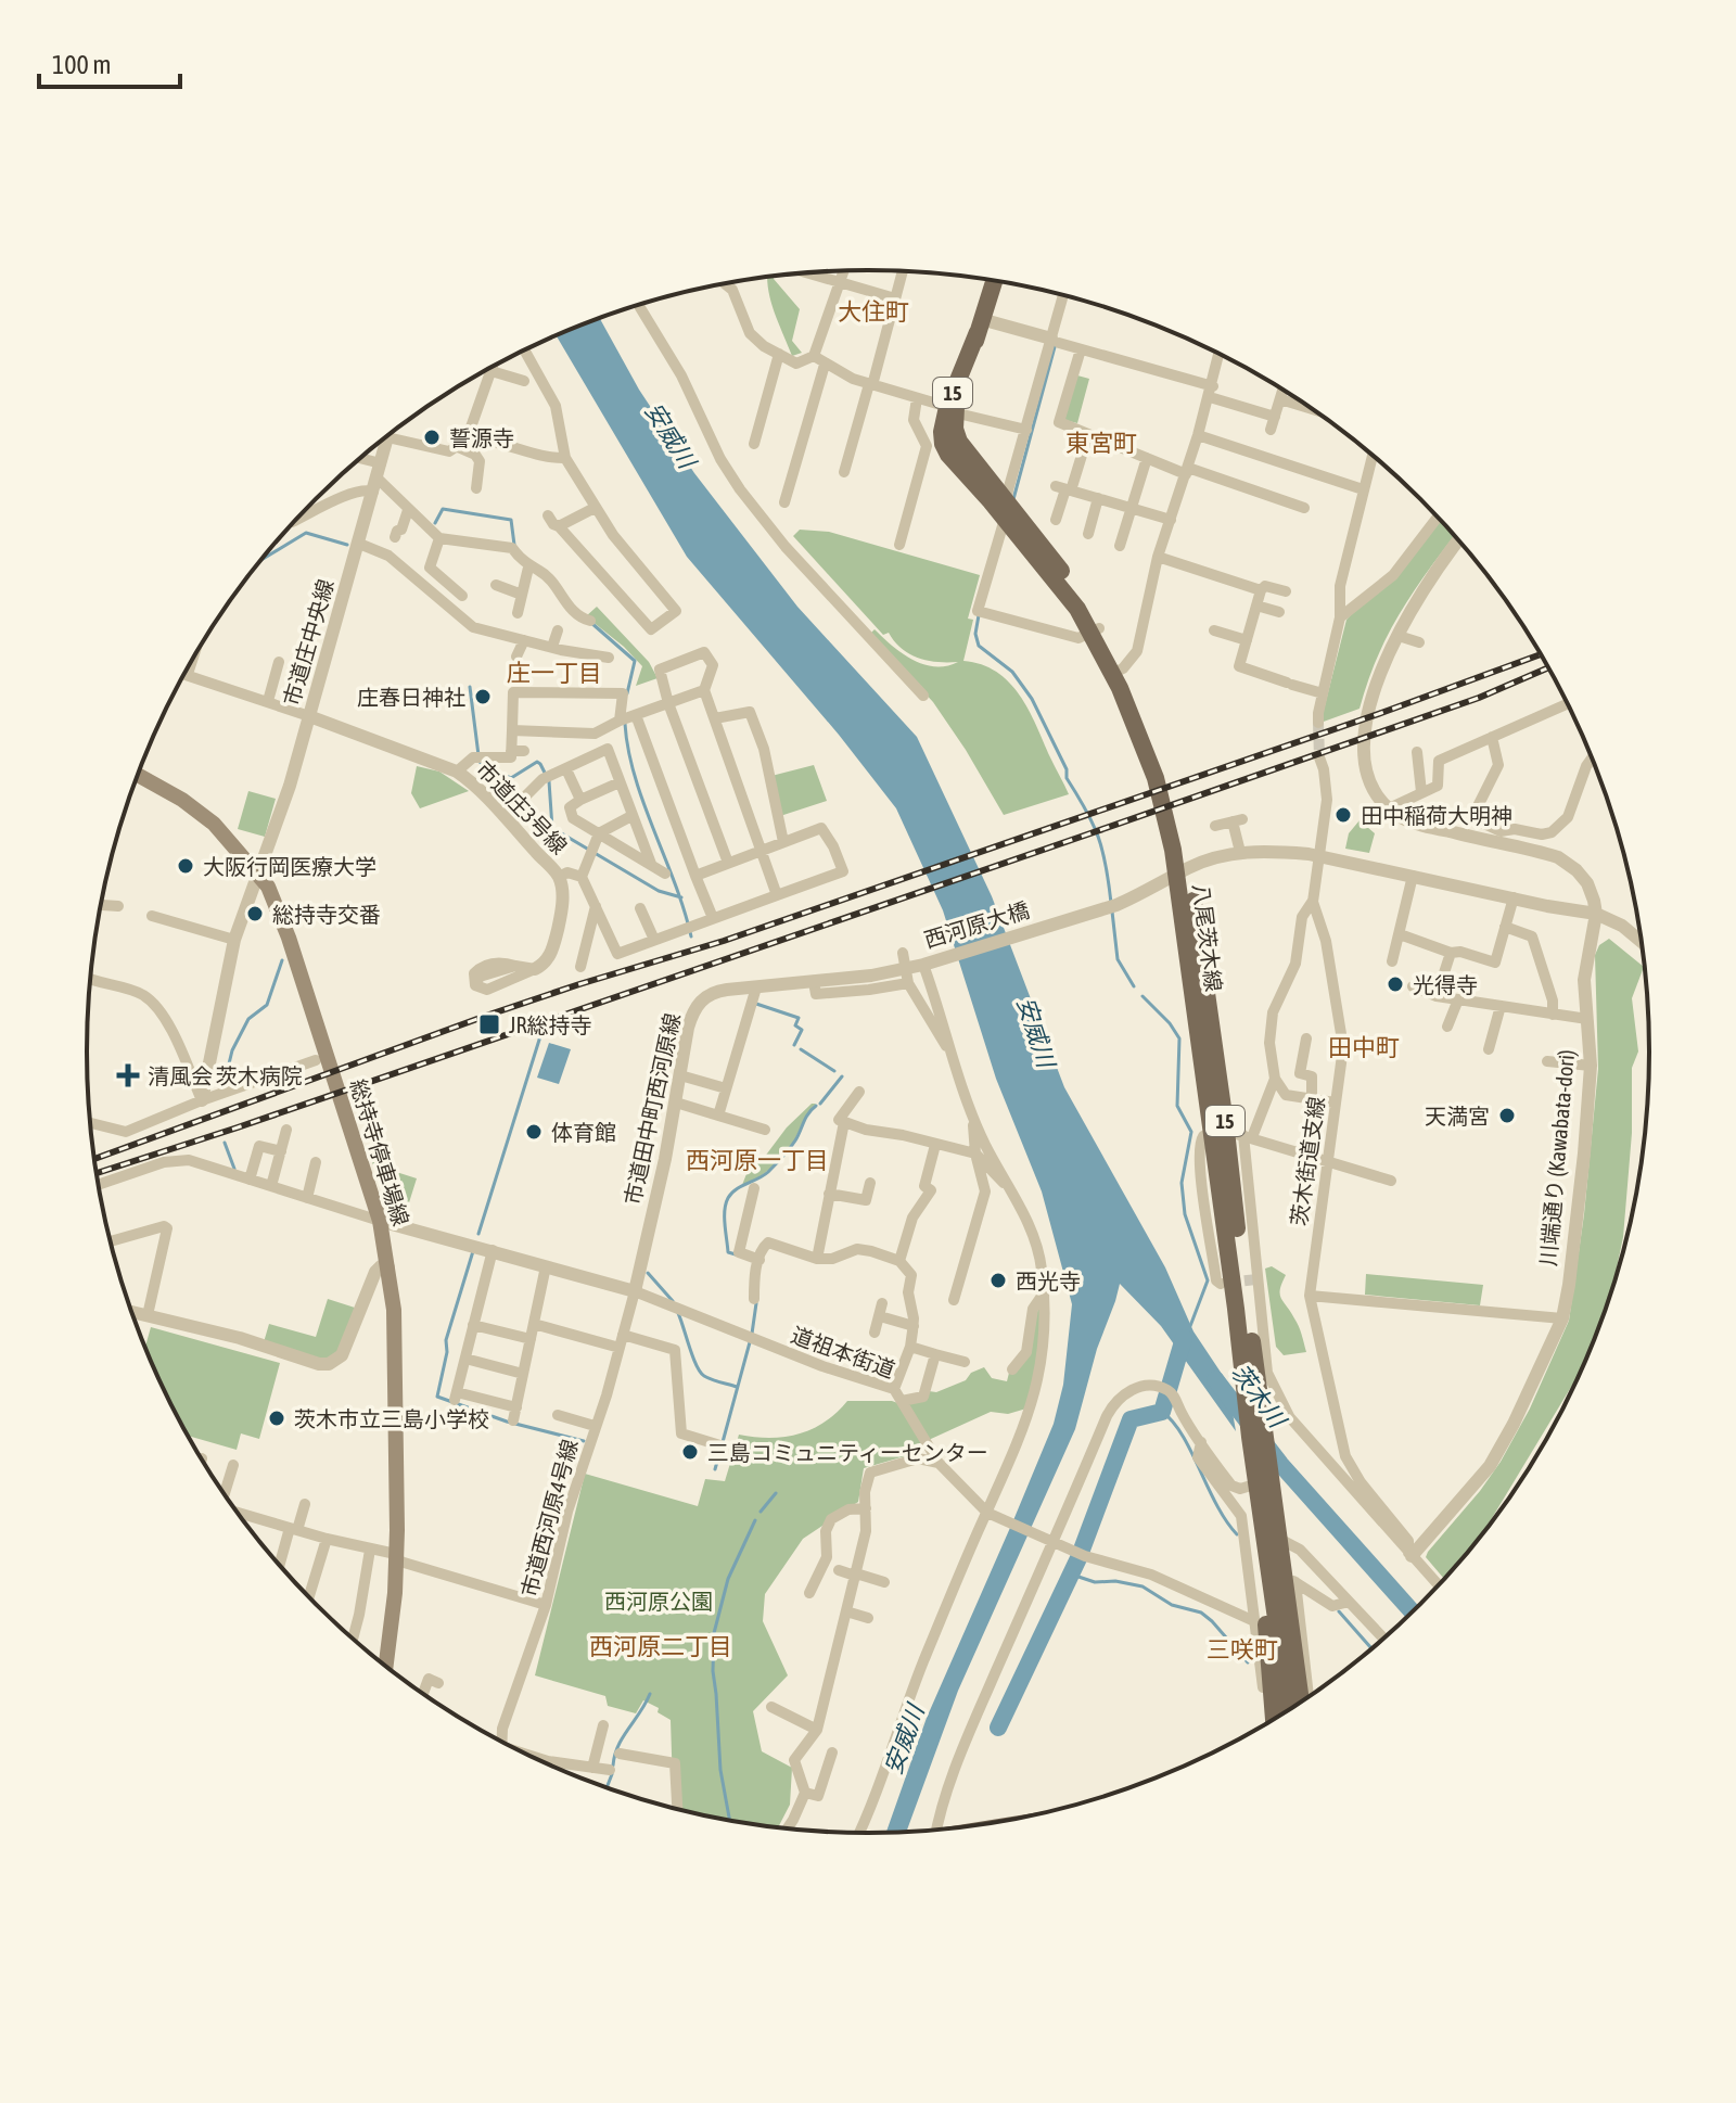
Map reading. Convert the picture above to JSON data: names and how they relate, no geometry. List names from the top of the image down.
{
  "streets": {
    "main road": ["15", "八尾茨木線", "総持寺停車場線"],
    "street": [
      "市道庄中央線",
      "市道庄3号線",
      "西河原大橋",
      "市道田中町西河原線",
      "川端通り (Kawabata-dori)",
      "茨木街道支線",
      "道祖本街道",
      "市道西河原4号線"
    ]
  },
  "crossings": [
    ["15", "八尾茨木線"],
    ["市道庄中央線", "市道庄3号線"],
    ["市道庄中央線", "総持寺停車場線"],
    ["西河原大橋", "八尾茨木線"],
    ["西河原大橋", "市道田中町西河原線"],
    ["西河原大橋", "川端通り (Kawabata-dori)"],
    ["西河原大橋", "茨木街道支線"],
    ["市道田中町西河原線", "道祖本街道"],
    ["市道田中町西河原線", "市道西河原4号線"],
    ["川端通り (Kawabata-dori)", "茨木街道支線"],
    ["道祖本街道", "市道西河原4号線"]
  ],
  "districts": [
    "大住町",
    "東宮町",
    "庄一丁目",
    "田中町",
    "西河原一丁目",
    "西河原二丁目",
    "三咲町"
  ],
  "water": ["安威川", "茨木川"],
  "parks": ["西河原公園"],
  "places": {
    "other": [
      "誓源寺",
      "庄春日神社",
      "田中稲荷大明神",
      "大阪行岡医療大学",
      "総持寺交番",
      "光得寺",
      "天満宮",
      "体育館",
      "西光寺",
      "茨木市立三島小学校",
      "三島コミュニティーセンター"
    ],
    "transit": ["JR総持寺"],
    "health": ["清風会 茨木病院"]
  },
  "scale_bar": "100 m"
}
